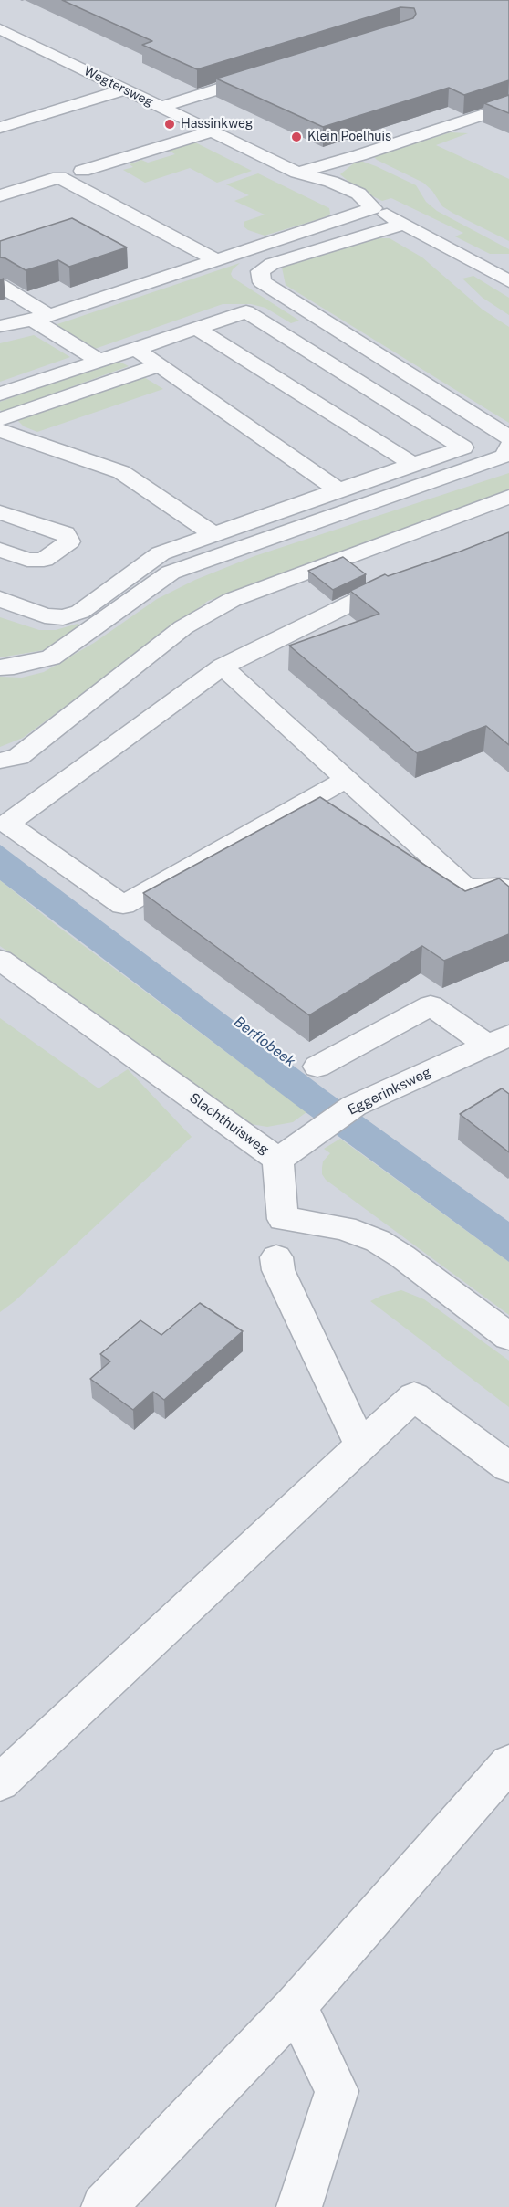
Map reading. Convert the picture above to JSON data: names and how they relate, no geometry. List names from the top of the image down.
{
  "streets": {
    "street": ["Wegtersweg", "Eggerinksweg", "Slachthuisweg"]
  },
  "crossings": [
    ["Eggerinksweg", "Slachthuisweg"]
  ],
  "water": ["Berflobeek"],
  "places": ["Hassinkweg", "Klein Poelhuis"]
}
